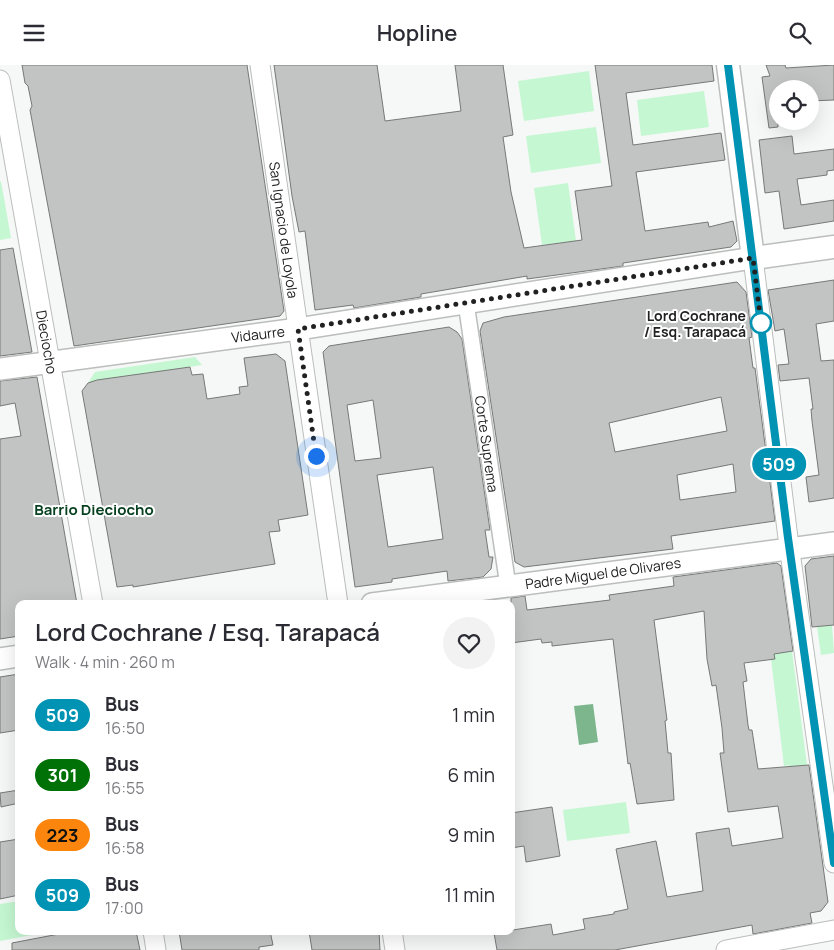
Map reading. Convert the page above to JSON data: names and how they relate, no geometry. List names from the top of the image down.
{
  "streets": {
    "main road": ["Vidaurre", "Padre Miguel de Olivares"],
    "street": ["San Ignacio de Loyola", "Dieciocho", "Corte Suprema"]
  },
  "crossings": [
    ["San Ignacio de Loyola", "Vidaurre"],
    ["Vidaurre", "Dieciocho"],
    ["Vidaurre", "Corte Suprema"],
    ["Corte Suprema", "Padre Miguel de Olivares"]
  ],
  "districts": ["Barrio Dieciocho"],
  "places": ["Lord Cochrane / Esq. Tarapacá"],
  "lines": ["bus line 509"],
  "page": {
    "header": "Hopline",
    "on_map": "509",
    "heading": ["Lord Cochrane / Esq. Tarapacá", "Walk · 4 min · 260 m"],
    "list": [
      {
        "mark": "509",
        "name": "Bus",
        "note": "16:50",
        "value": "1 min"
      },
      {
        "mark": "301",
        "name": "Bus",
        "note": "16:55",
        "value": "6 min"
      },
      {
        "mark": "223",
        "name": "Bus",
        "note": "16:58",
        "value": "9 min"
      },
      {
        "mark": "509",
        "name": "Bus",
        "note": "17:00",
        "value": "11 min"
      }
    ]
  }
}
